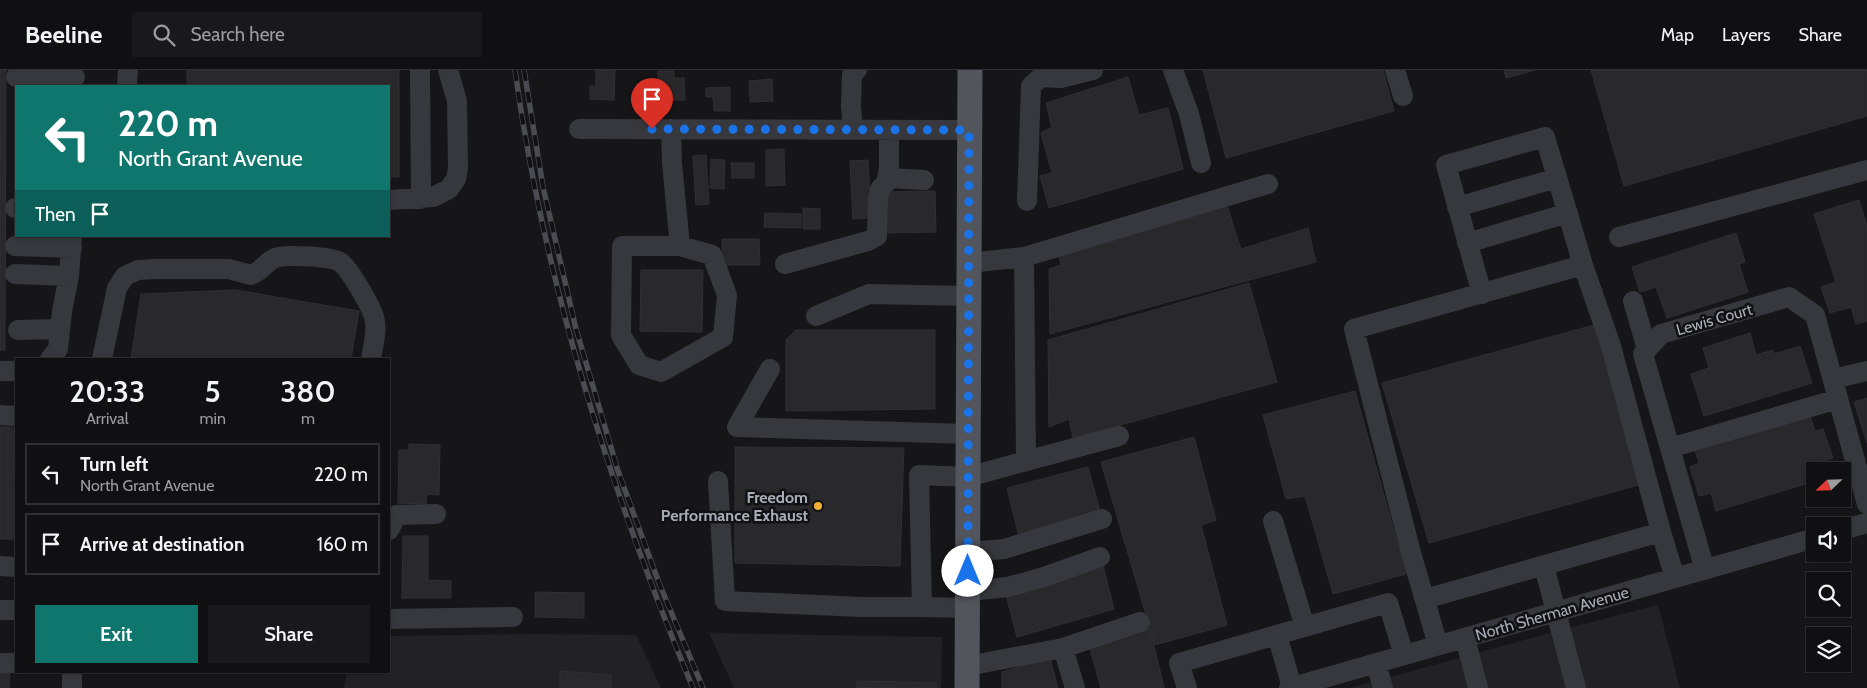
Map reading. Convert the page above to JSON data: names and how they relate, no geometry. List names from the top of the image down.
{
  "streets": {
    "street": ["Lewis Court", "North Sherman Avenue"]
  },
  "places": ["Freedom Performance Exhaust"],
  "north": "bottom left",
  "page": {
    "header": "Beeline",
    "search": "Search here",
    "nav": ["Map", "Layers", "Share"],
    "turn": ["220 m", "North Grant Avenue"],
    "then": "Then",
    "eta": [
      "20:33",
      "Arrival",
      "5",
      "min",
      "380",
      "m"
    ],
    "list": [
      {
        "name": "Turn left",
        "note": "North Grant Avenue",
        "value": "220 m"
      },
      {
        "name": "Arrive at destination",
        "value": "160 m"
      }
    ],
    "buttons": ["Exit", "Share"]
  }
}
